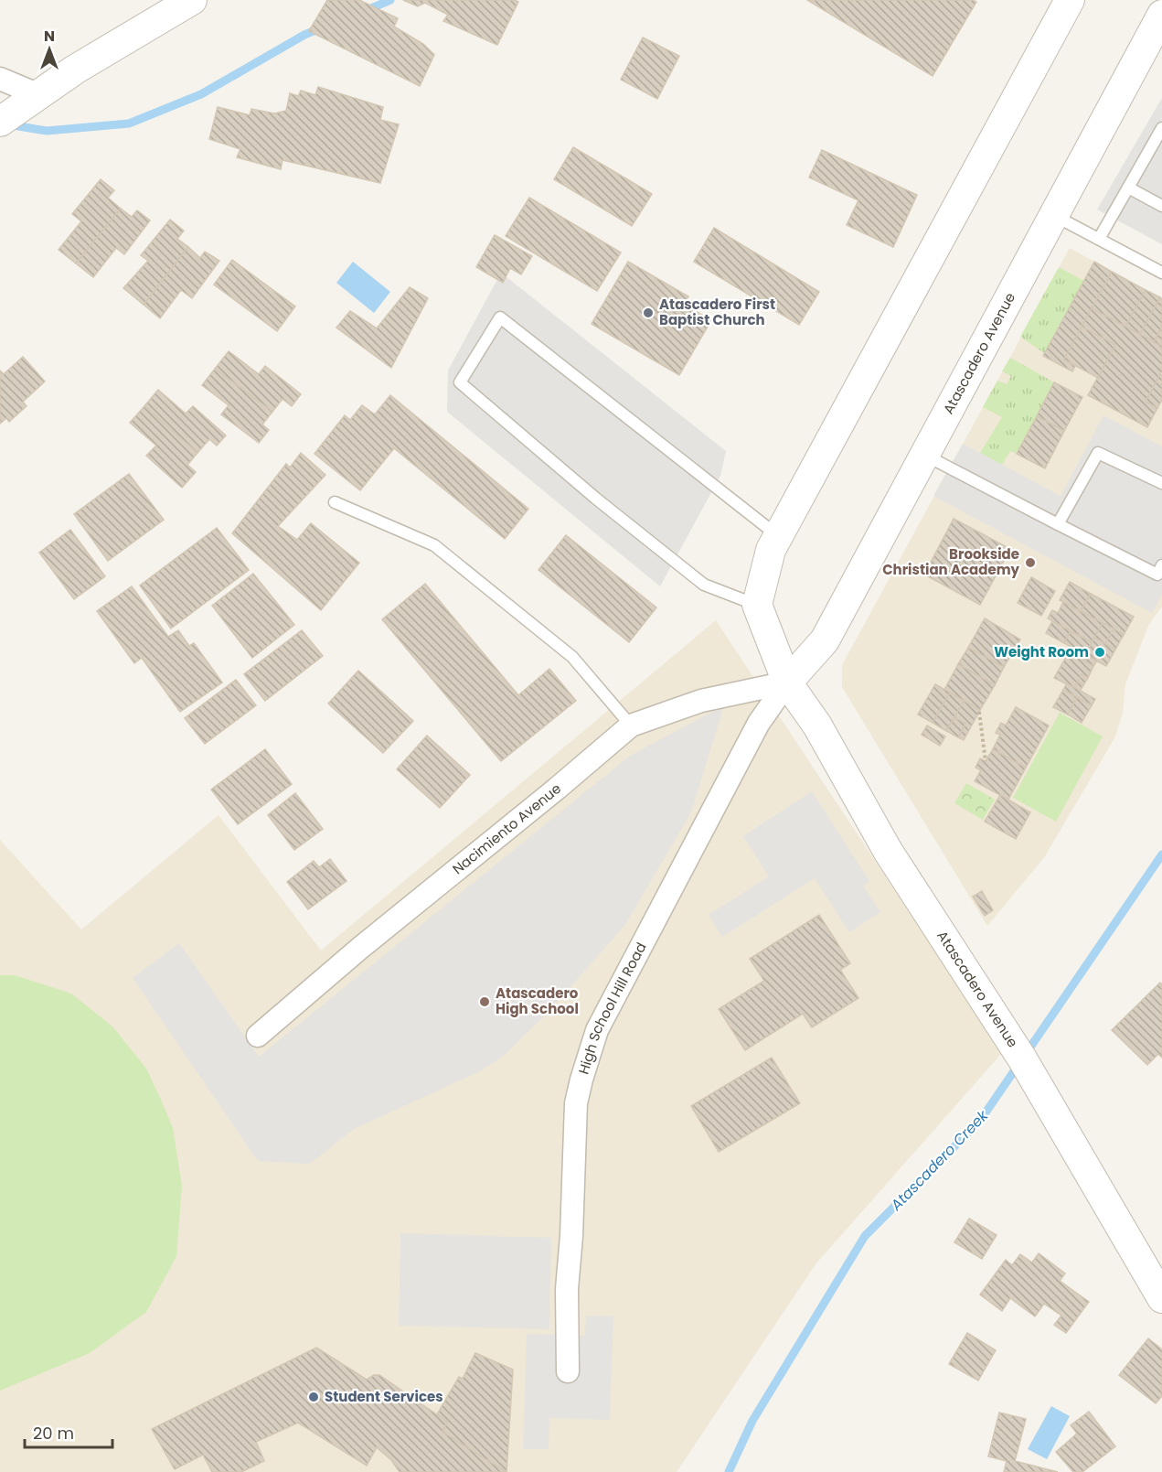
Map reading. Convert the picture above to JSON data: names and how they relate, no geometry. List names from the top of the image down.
{
  "streets": {
    "street": ["Atascadero Avenue", "Nacimiento Avenue", "High School Hill Road"]
  },
  "crossings": [
    ["Atascadero Avenue", "Nacimiento Avenue"],
    ["Atascadero Avenue", "High School Hill Road"],
    ["Nacimiento Avenue", "High School Hill Road"]
  ],
  "water": ["Atascadero Creek"],
  "places": [
    "Atascadero First Baptist Church",
    "Brookside Christian Academy",
    "Weight Room",
    "Atascadero High School",
    "Student Services"
  ],
  "scale_bar": "20 m",
  "north": "top"
}
